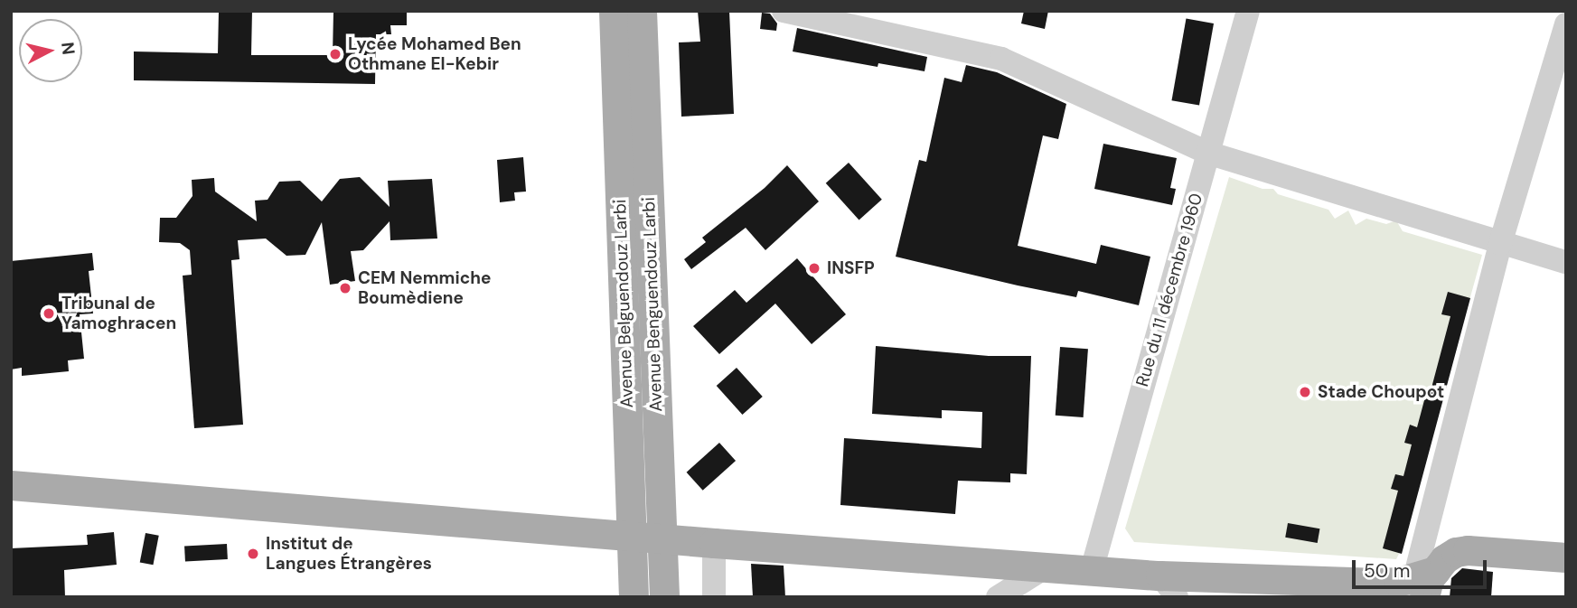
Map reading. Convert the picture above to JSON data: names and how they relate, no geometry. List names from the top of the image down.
{
  "streets": {
    "main road": ["Avenue Belguendouz Larbi", "Avenue Benguendouz Larbi"],
    "street": ["Rue du 11 décembre 1960"]
  },
  "places": [
    "Lycée Mohamed Ben Othmane El-Kebir",
    "INSFP",
    "CEM Nemmiche Boumèdiene",
    "Tribunal de Yamoghracen",
    "Stade Choupot",
    "Institut de Langues Étrangères"
  ],
  "scale_bar": "50 m",
  "north": "right"
}
